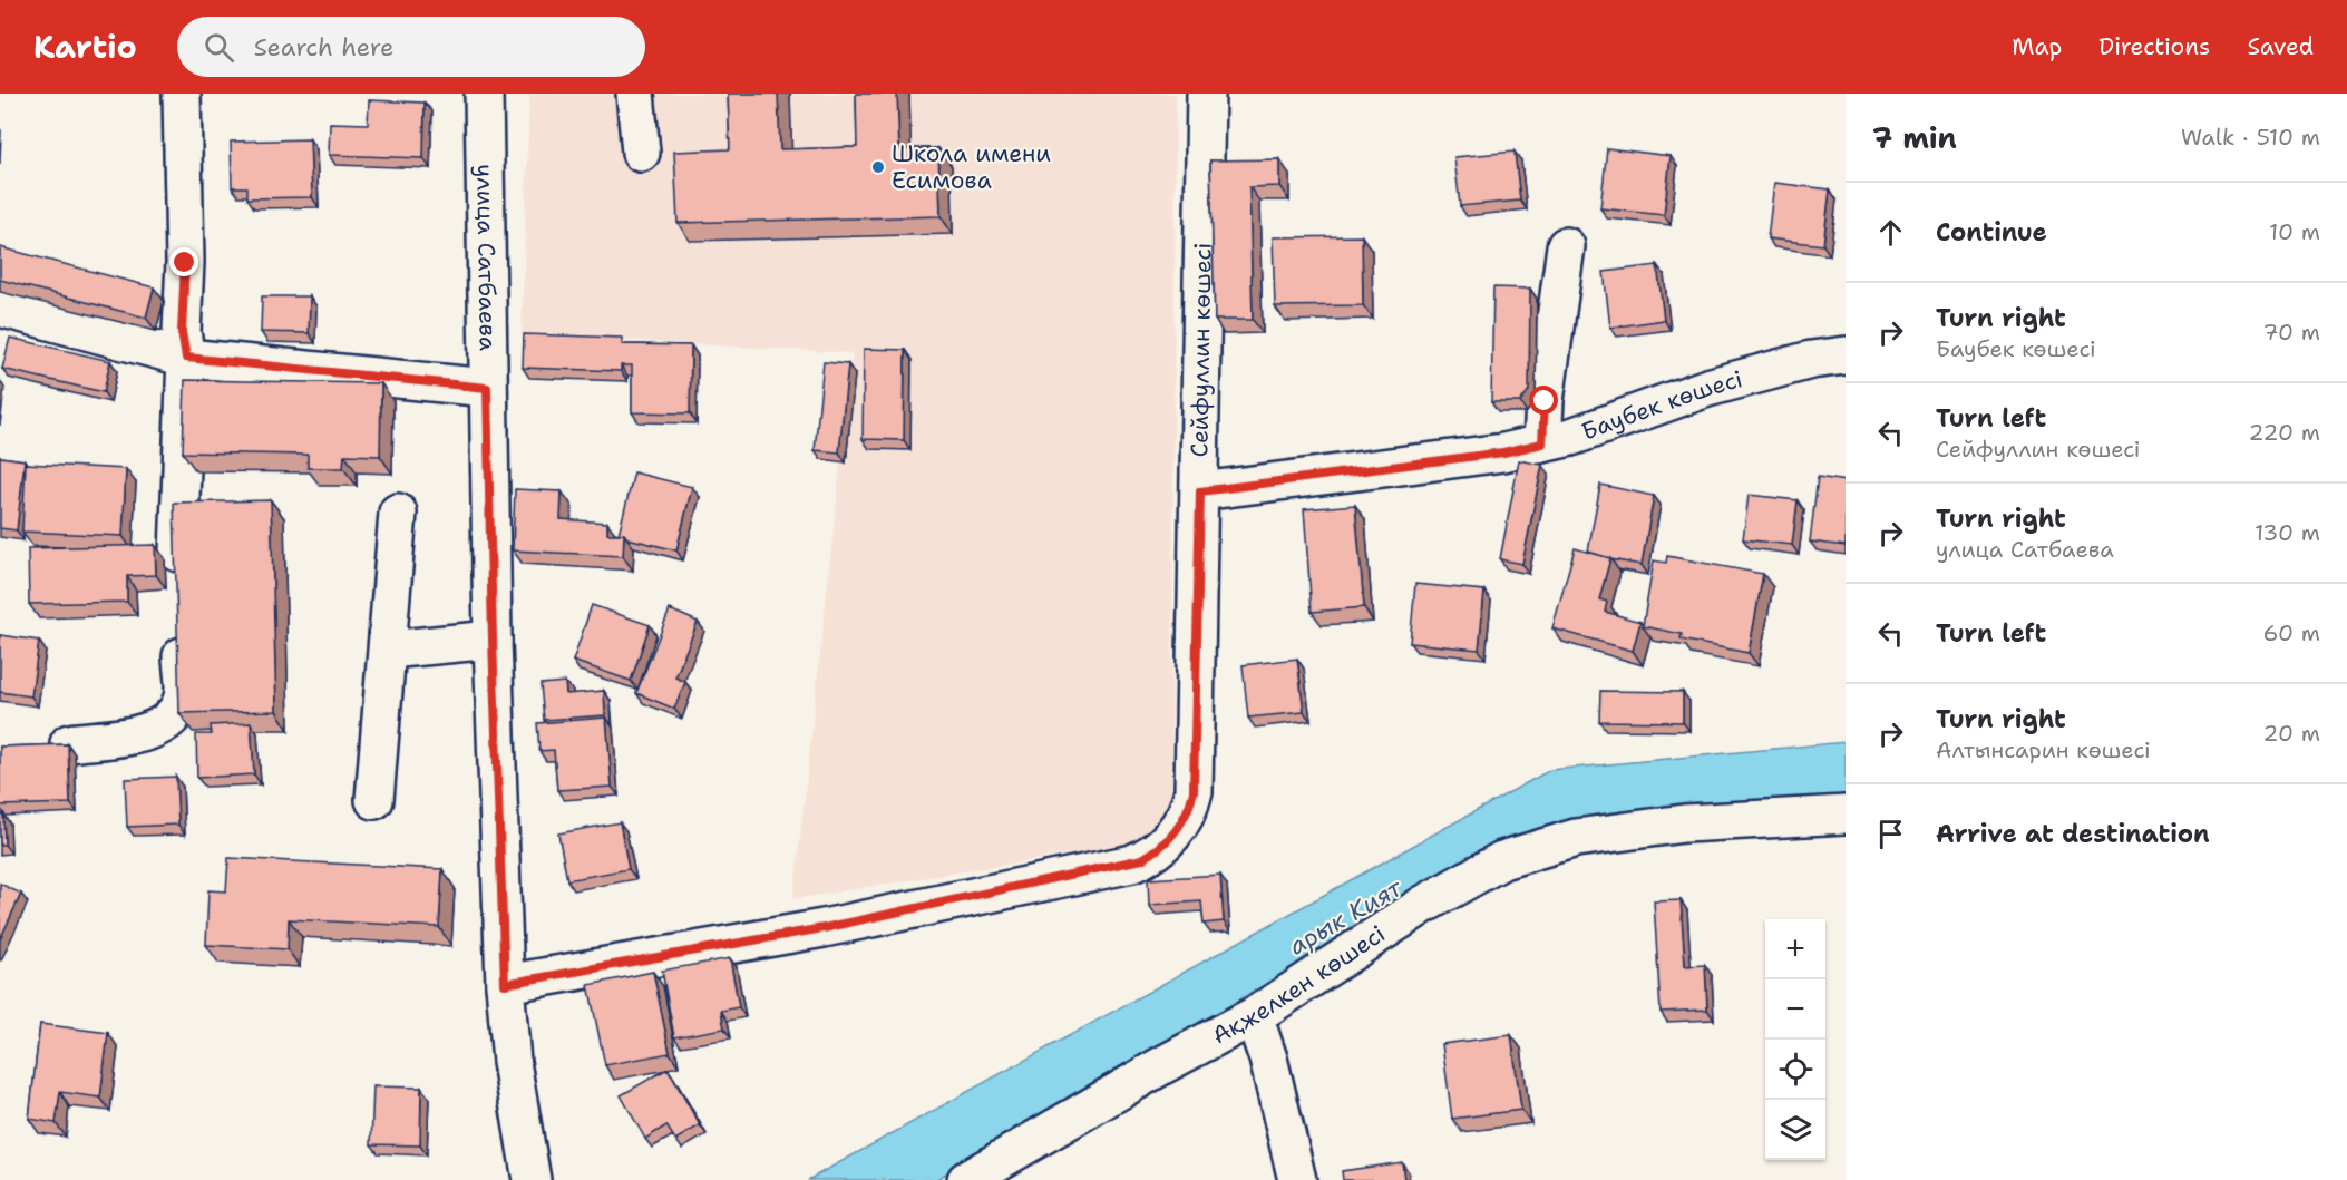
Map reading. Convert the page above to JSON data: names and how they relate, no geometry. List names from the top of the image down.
{
  "streets": {
    "street": [
      "улица Сатбаева",
      "Сейфуллин көшесі",
      "Баубек көшесі",
      "Ақжелкен көшесі"
    ]
  },
  "crossings": [
    ["улица Сатбаева", "Сейфуллин көшесі"],
    ["Сейфуллин көшесі", "Баубек көшесі"]
  ],
  "water": ["арык Кият"],
  "places": ["Школа имени Есимова"],
  "page": {
    "header": "Kartio",
    "search": "Search here",
    "nav": ["Map", "Directions", "Saved"],
    "heading": ["7 min", "Walk · 510 m"],
    "list": [
      ["Continue", "10 m"],
      ["Turn right", "Баубек көшесі", "70 m"],
      ["Turn left", "Сейфуллин көшесі", "220 m"],
      ["Turn right", "улица Сатбаева", "130 m"],
      ["Turn left", "60 m"],
      ["Turn right", "Алтынсарин көшесі", "20 m"],
      "Arrive at destination"
    ],
    "map_buttons": ["+", "−"]
  }
}
